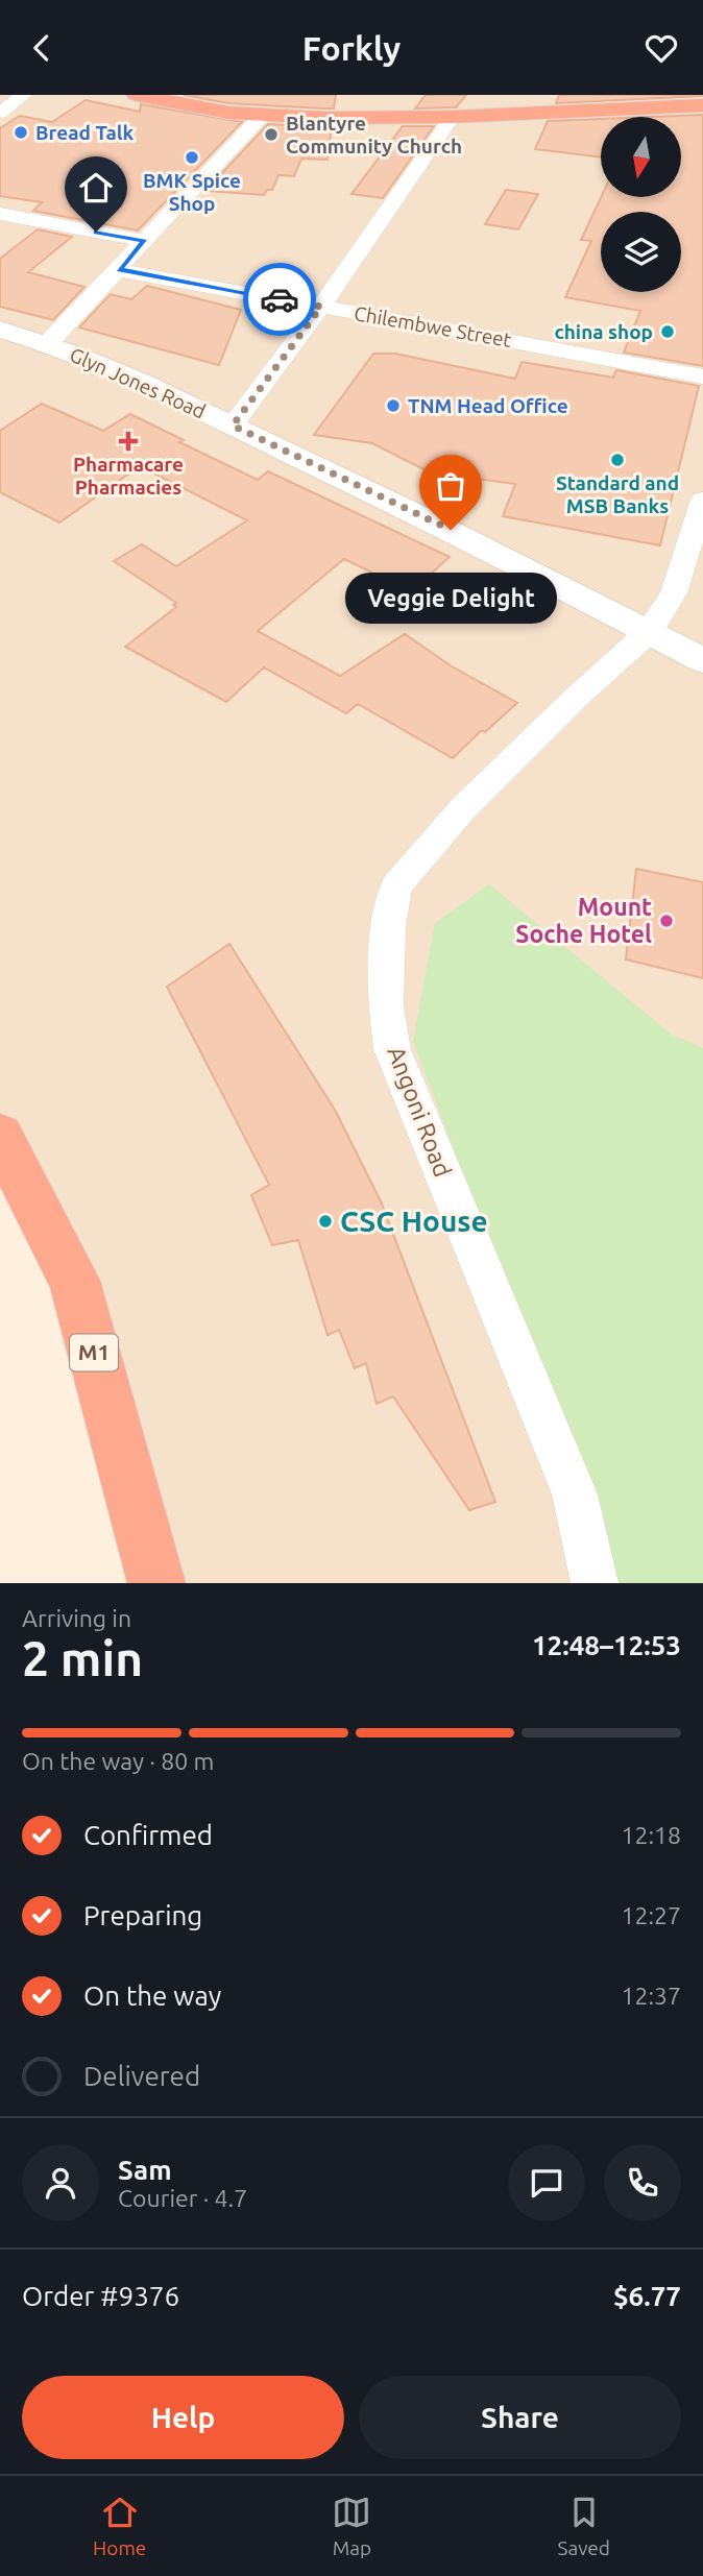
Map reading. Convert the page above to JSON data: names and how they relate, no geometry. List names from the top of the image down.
{
  "streets": {
    "highway": ["M1"],
    "street": ["Chilembwe Street", "Glyn Jones Road", "Angoni Road"]
  },
  "crossings": [
    ["Glyn Jones Road", "Angoni Road"]
  ],
  "places": {
    "other": [
      "Bread Talk",
      "Blantyre Community Church",
      "BMK Spice Shop",
      "china shop",
      "TNM Head Office",
      "Standard and MSB Banks",
      "Veggie Delight",
      "Mount Soche Hotel",
      "CSC House"
    ],
    "health": ["Pharmacare Pharmacies"]
  },
  "north": "bottom",
  "page": {
    "header": "Forkly",
    "bubble": "Veggie Delight",
    "heading": ["2 min", "Arriving in", "12:48–12:53"],
    "panel": [
      "Sam",
      "Courier · 4.7",
      "Order #9376",
      "$6.77"
    ],
    "bar": "On the way · 80 m",
    "list": [
      ["Confirmed", "12:18"],
      ["Preparing", "12:27"],
      ["On the way", "12:37"],
      "Delivered"
    ],
    "buttons": ["Help", "Share"],
    "tabs": ["Home", "Map", "Saved"]
  }
}
